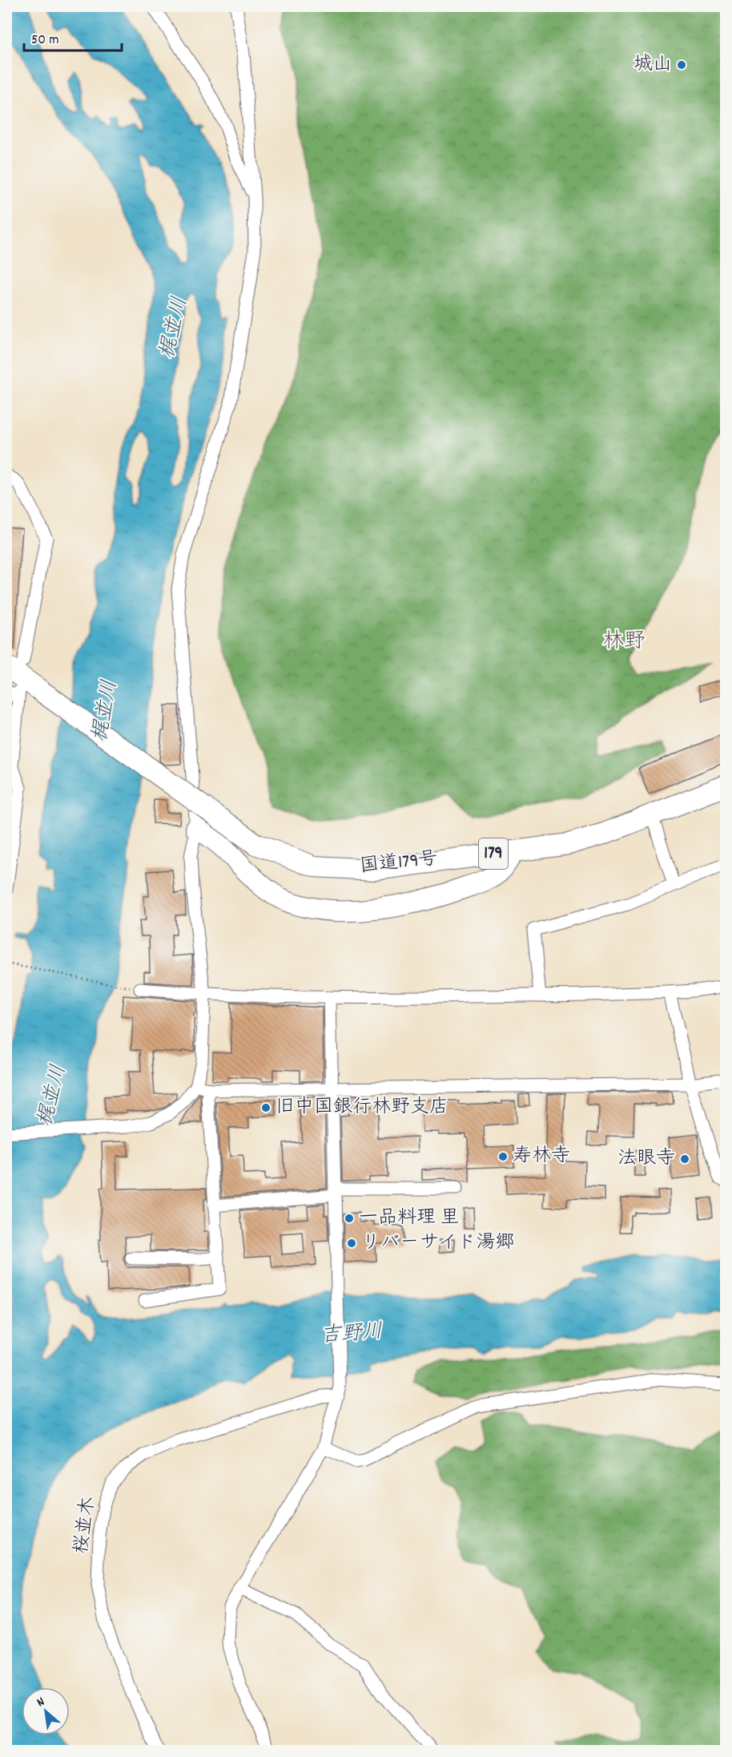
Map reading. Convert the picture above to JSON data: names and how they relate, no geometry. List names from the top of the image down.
{
  "streets": {
    "highway": ["179", "国道179号"],
    "street": ["桜並木"]
  },
  "districts": ["林野"],
  "water": ["梶並川", "吉野川"],
  "places": [
    "城山",
    "旧中国銀行林野支店",
    "寿林寺",
    "法眼寺",
    "一品料理 里",
    "リバーサイド湯郷"
  ],
  "scale_bar": "50 m",
  "north": "top left"
}
